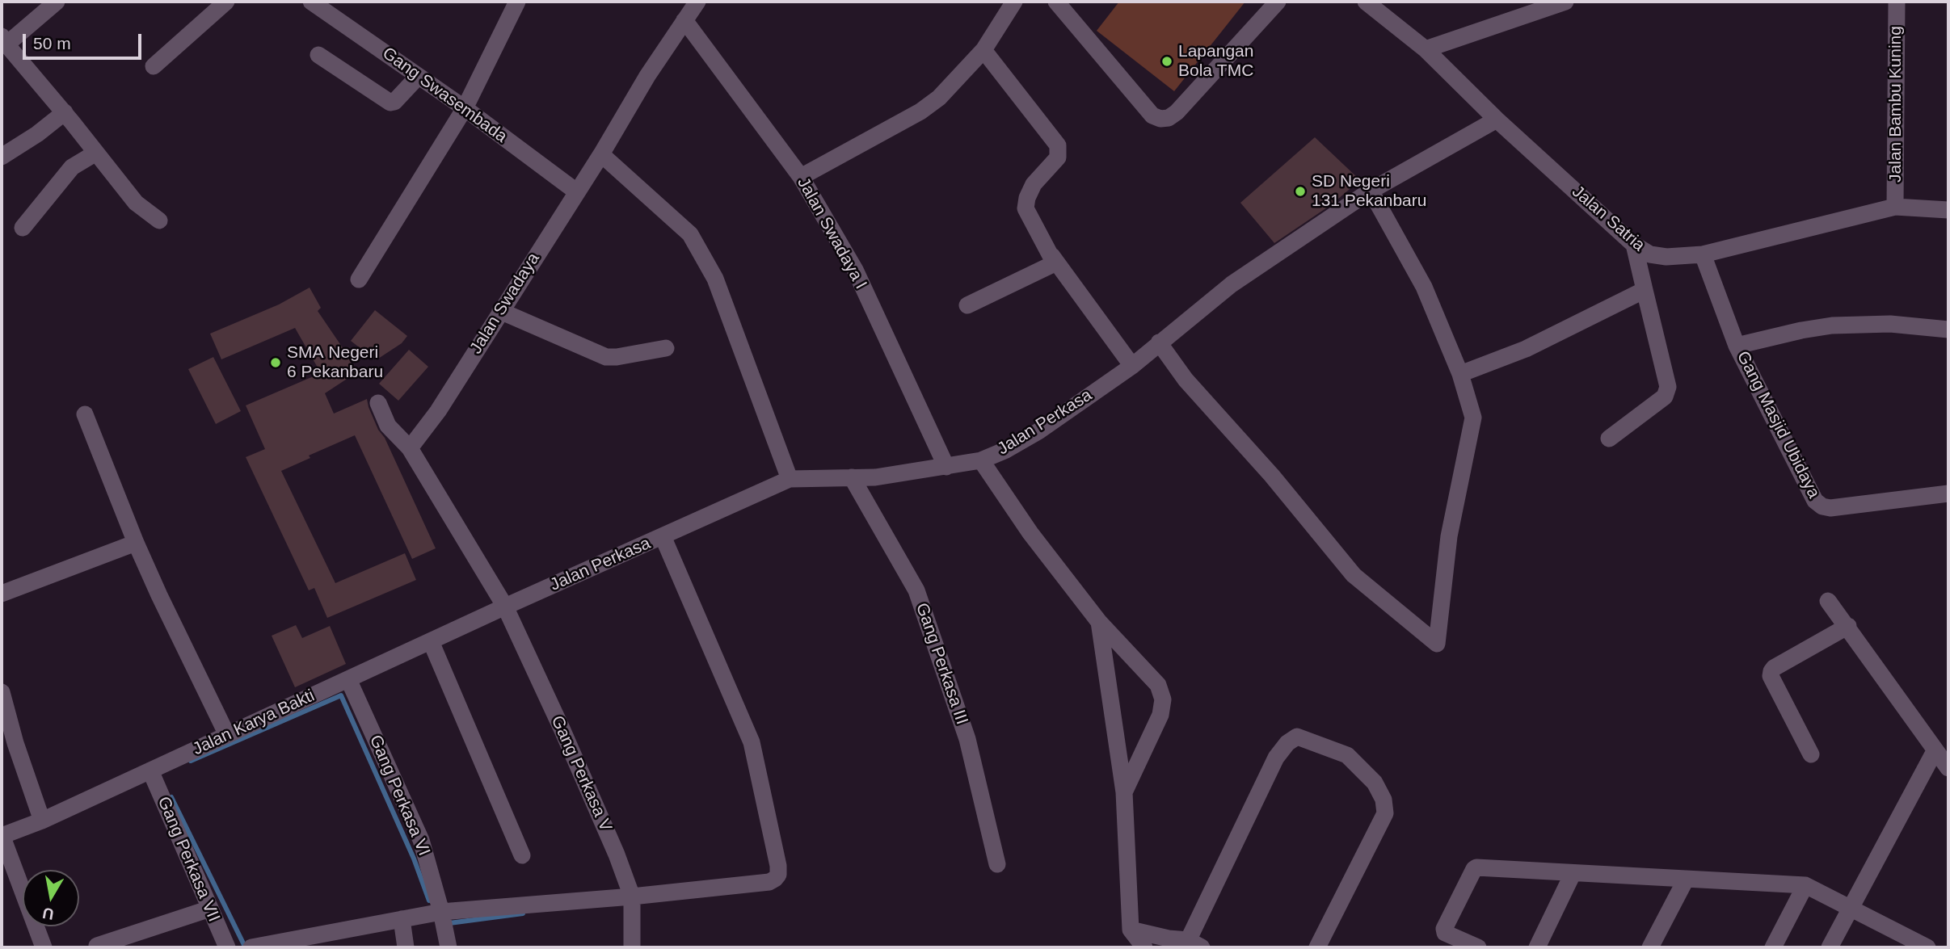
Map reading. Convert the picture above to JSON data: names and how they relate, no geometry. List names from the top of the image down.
{
  "streets": {
    "street": [
      "Gang Swasembada",
      "Jalan Bambu Kuning",
      "Jalan Satria",
      "Jalan Swadaya I",
      "Jalan Swadaya",
      "Jalan Perkasa",
      "Gang Masjid Ubidaya",
      "Gang Perkasa III",
      "Jalan Karya Bakti",
      "Gang Perkasa V",
      "Gang Perkasa VI",
      "Gang Perkasa VII"
    ]
  },
  "crossings": [
    ["Gang Swasembada", "Jalan Swadaya"],
    ["Jalan Bambu Kuning", "Jalan Satria"],
    ["Jalan Satria", "Jalan Perkasa"],
    ["Jalan Satria", "Gang Masjid Ubidaya"],
    ["Jalan Swadaya I", "Jalan Swadaya"],
    ["Jalan Swadaya I", "Jalan Perkasa"],
    ["Jalan Perkasa", "Gang Perkasa III"],
    ["Jalan Perkasa", "Jalan Karya Bakti"],
    ["Jalan Perkasa", "Gang Perkasa V"],
    ["Jalan Karya Bakti", "Gang Perkasa V"],
    ["Jalan Karya Bakti", "Gang Perkasa VI"],
    ["Jalan Karya Bakti", "Gang Perkasa VII"]
  ],
  "places": ["Lapangan Bola TMC", "SD Negeri 131 Pekanbaru", "SMA Negeri 6 Pekanbaru"],
  "scale_bar": "50 m",
  "north": "bottom"
}
